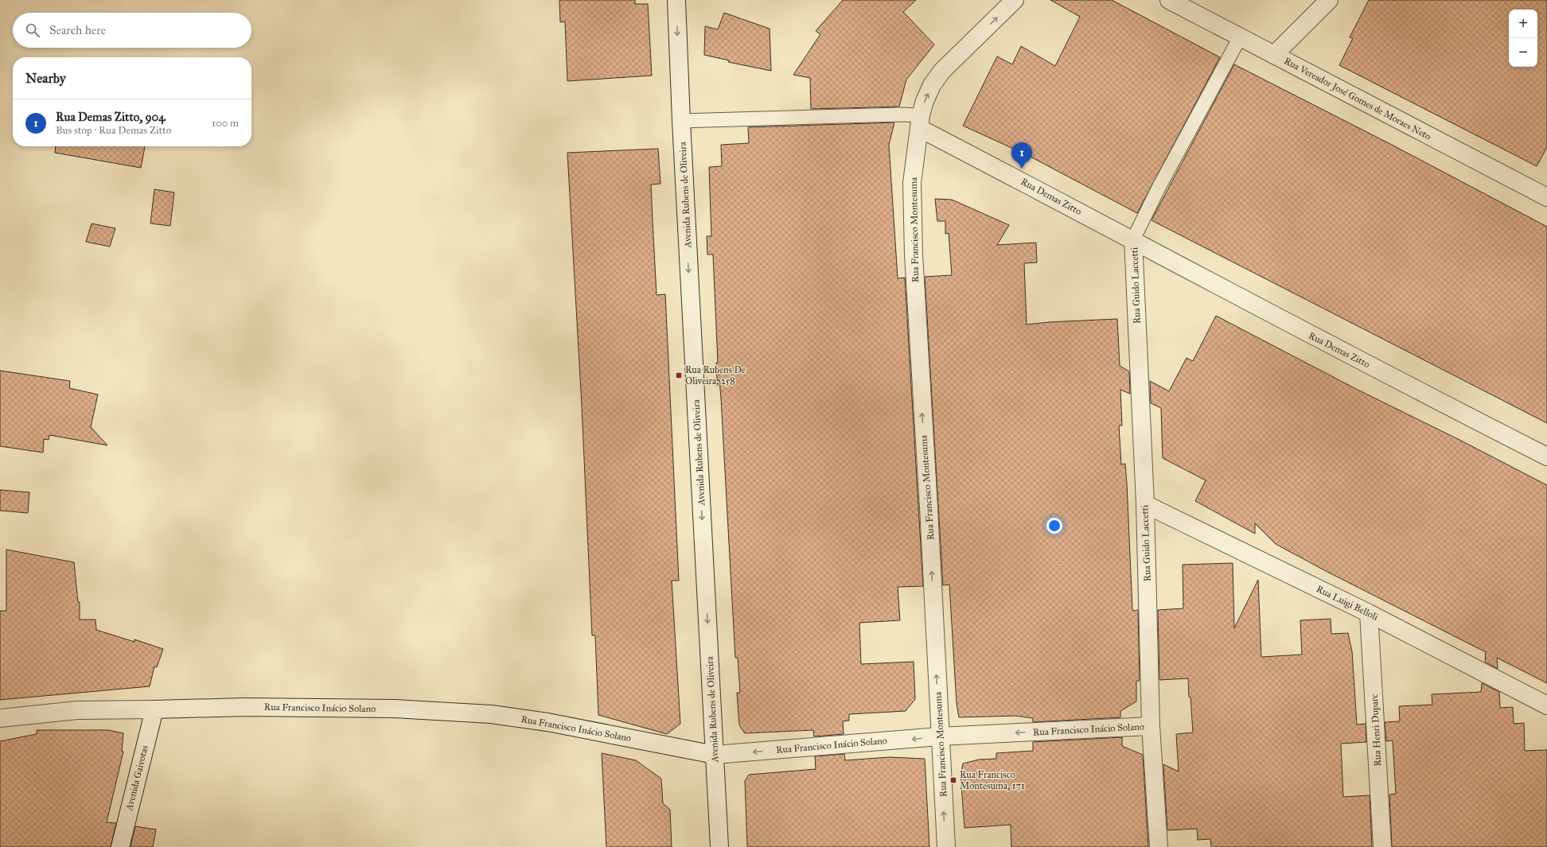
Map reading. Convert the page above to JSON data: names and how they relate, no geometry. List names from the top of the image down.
{
  "streets": {
    "street": [
      "Rua Vereador José Gomes de Moraes Neto",
      "Avenida Rubens de Oliveira",
      "Rua Demas Zitto",
      "Rua Francisco Montesuma",
      "Rua Guido Laccetti",
      "Rua Luigi Belloli",
      "Rua Francisco Inácio Solano",
      "Rua Henri Duparc",
      "Avenida Gaivotas"
    ]
  },
  "crossings": [
    ["Avenida Rubens de Oliveira", "Rua Francisco Inácio Solano"],
    ["Rua Demas Zitto", "Rua Francisco Montesuma"],
    ["Rua Demas Zitto", "Rua Guido Laccetti"],
    ["Rua Francisco Montesuma", "Rua Francisco Inácio Solano"],
    ["Rua Guido Laccetti", "Rua Luigi Belloli"],
    ["Rua Guido Laccetti", "Rua Francisco Inácio Solano"],
    ["Rua Luigi Belloli", "Rua Henri Duparc"],
    ["Rua Francisco Inácio Solano", "Avenida Gaivotas"]
  ],
  "one_way": ["Avenida Rubens de Oliveira", "Rua Francisco Montesuma", "Rua Francisco Inácio Solano"],
  "places": {
    "transit": ["Rua Rubens De Oliveira, 258", "Rua Francisco Montesuma, 171"]
  },
  "page": {
    "map_buttons": ["+", "−"],
    "search": "Search here",
    "heading": "Nearby",
    "list": [
      {
        "mark": "1",
        "name": "Rua Demas Zitto, 904",
        "note": "Bus stop · Rua Demas Zitto",
        "value": "100 m"
      }
    ],
    "pins": "1"
  }
}
